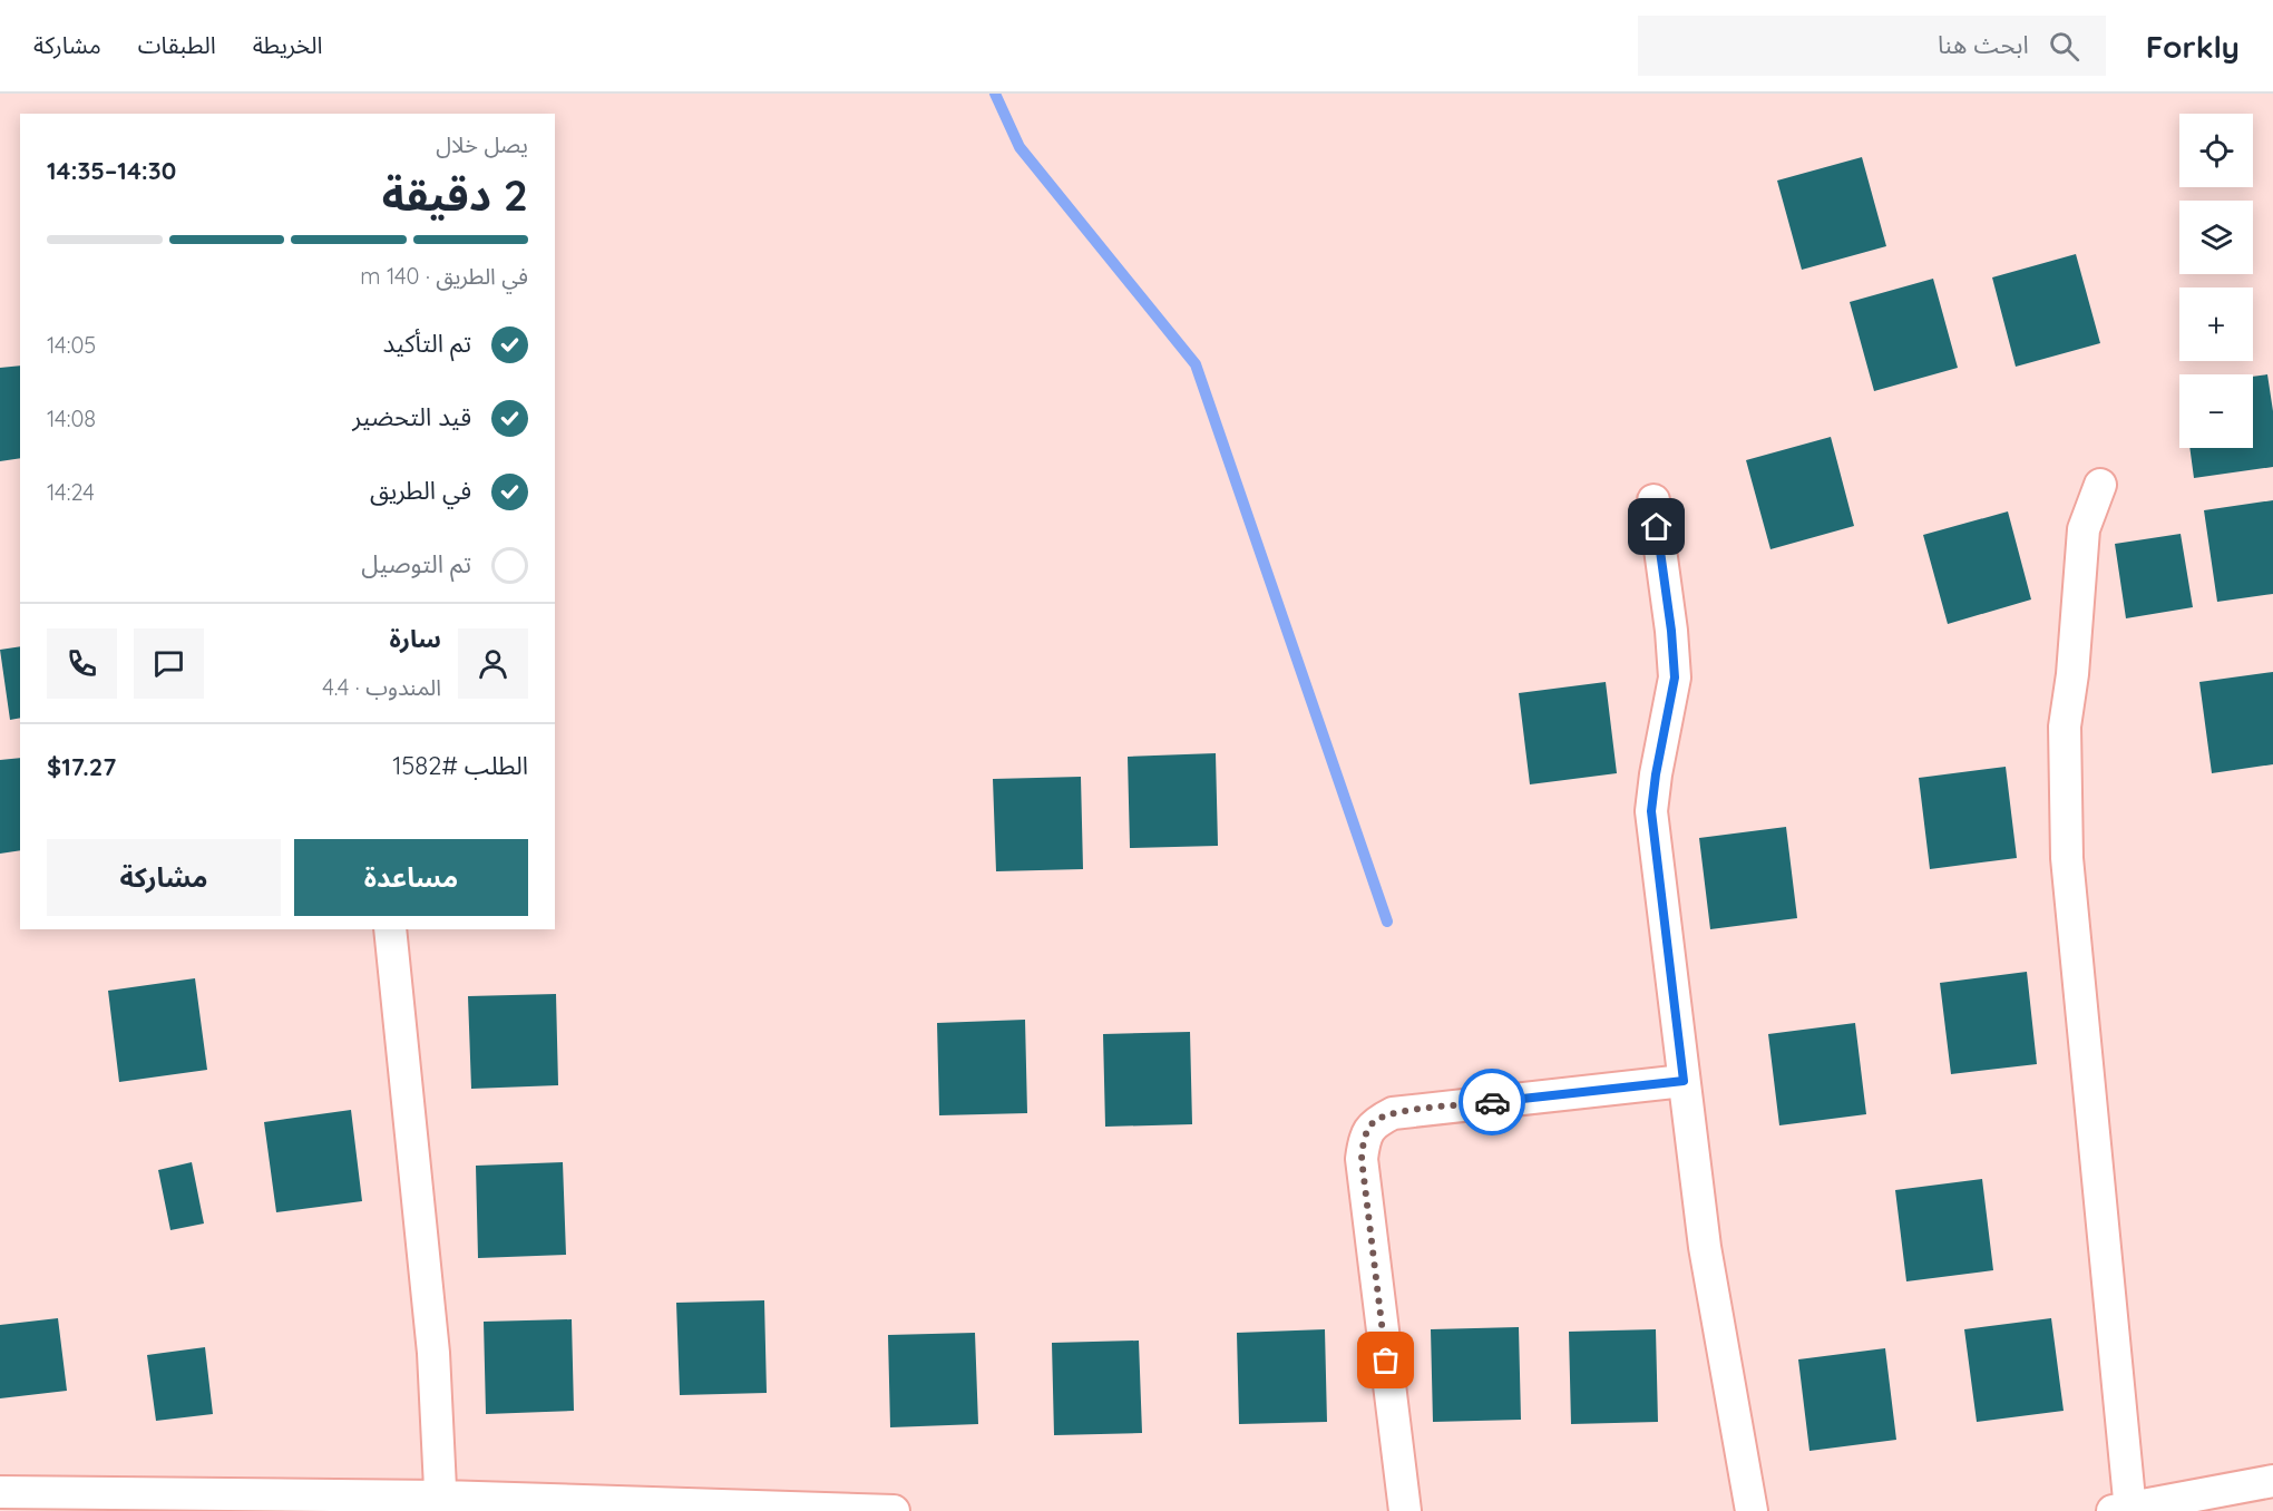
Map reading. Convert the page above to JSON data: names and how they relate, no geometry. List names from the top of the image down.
{
  "page": {
    "header": "Forkly",
    "search": "ابحث هنا",
    "nav": ["الخريطة", "الطبقات", "مشاركة"],
    "map_buttons": ["+", "−"],
    "heading": ["2 دقيقة", "يصل خلال", "14:30–14:35"],
    "panel": [
      "سارة",
      "المندوب · 4.4",
      "الطلب #1582",
      "$17.27"
    ],
    "bar": "في الطريق · 140 m",
    "list": [
      ["تم التأكيد", "14:05"],
      ["قيد التحضير", "14:08"],
      ["في الطريق", "14:24"],
      "تم التوصيل"
    ],
    "buttons": ["مساعدة", "مشاركة"]
  }
}
